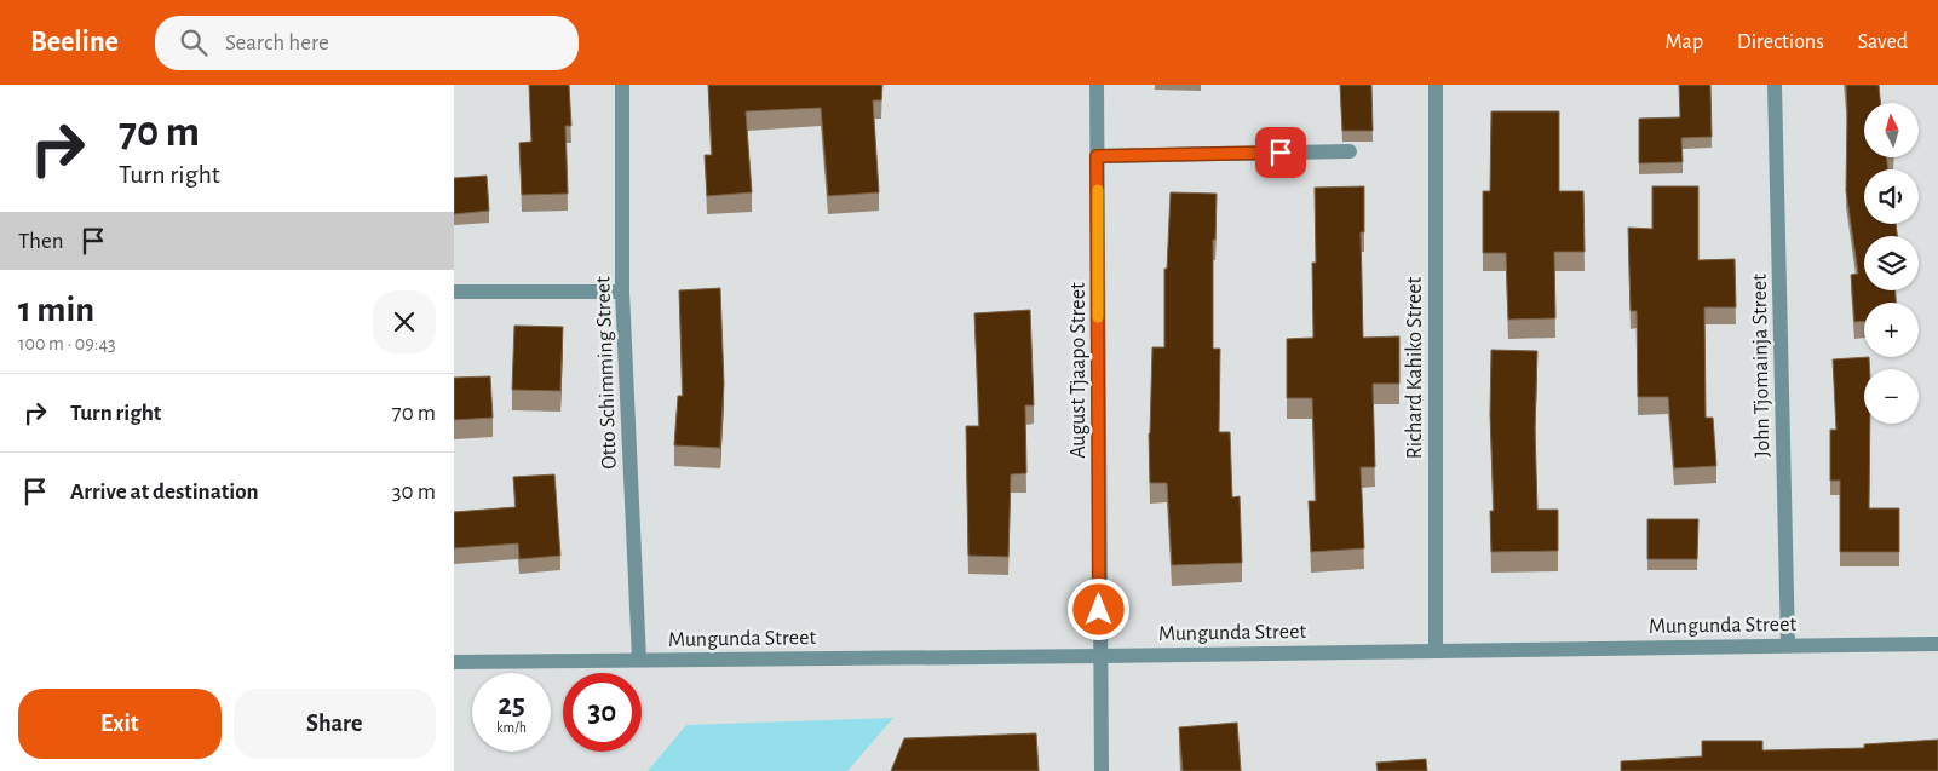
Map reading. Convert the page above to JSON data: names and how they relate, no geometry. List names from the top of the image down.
{
  "streets": {
    "street": [
      "John Tjomainja Street",
      "Richard Kahiko Street",
      "August Tjaapo Street",
      "Otto Schimming Street",
      "Mungunda Street"
    ]
  },
  "crossings": [
    ["John Tjomainja Street", "Mungunda Street"],
    ["Richard Kahiko Street", "Mungunda Street"],
    ["August Tjaapo Street", "Mungunda Street"],
    ["Otto Schimming Street", "Mungunda Street"]
  ],
  "north": "top",
  "page": {
    "header": "Beeline",
    "search": "Search here",
    "nav": ["Map", "Directions", "Saved"],
    "turn": ["70 m", "Turn right"],
    "map_buttons": ["+", "−"],
    "then": "Then",
    "heading": ["1 min", "100 m · 09:43"],
    "list": [
      {
        "name": "Turn right",
        "value": "70 m"
      },
      {
        "name": "Arrive at destination",
        "value": "30 m"
      }
    ],
    "speed": "25 km/h",
    "limit": "30",
    "buttons": ["Exit", "Share"]
  }
}
